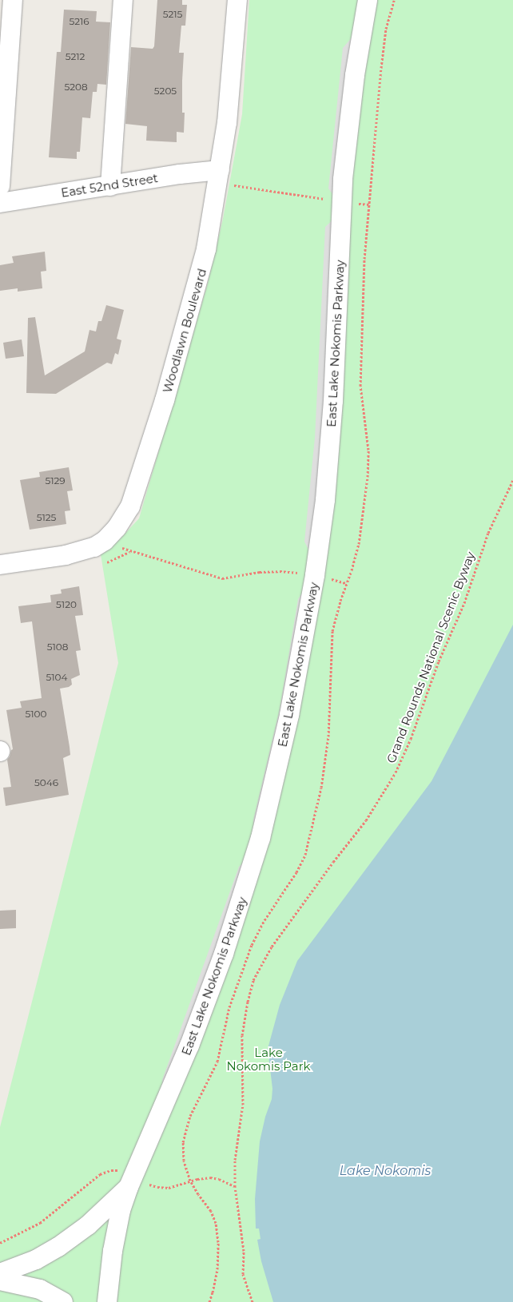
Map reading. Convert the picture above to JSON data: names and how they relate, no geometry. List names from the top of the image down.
{
  "streets": {
    "street": ["East 52nd Street", "Woodlawn Boulevard", "East Lake Nokomis Parkway"],
    "path": ["Grand Rounds National Scenic Byway"]
  },
  "crossings": [
    ["East 52nd Street", "Woodlawn Boulevard"]
  ],
  "water": ["Lake Nokomis"],
  "parks": ["Lake Nokomis Park"],
  "house_numbers": [
    "5215",
    "5216",
    "5212",
    "5208",
    "5205",
    "5129",
    "5125",
    "5120",
    "5108",
    "5104",
    "5100",
    "5046"
  ]
}
